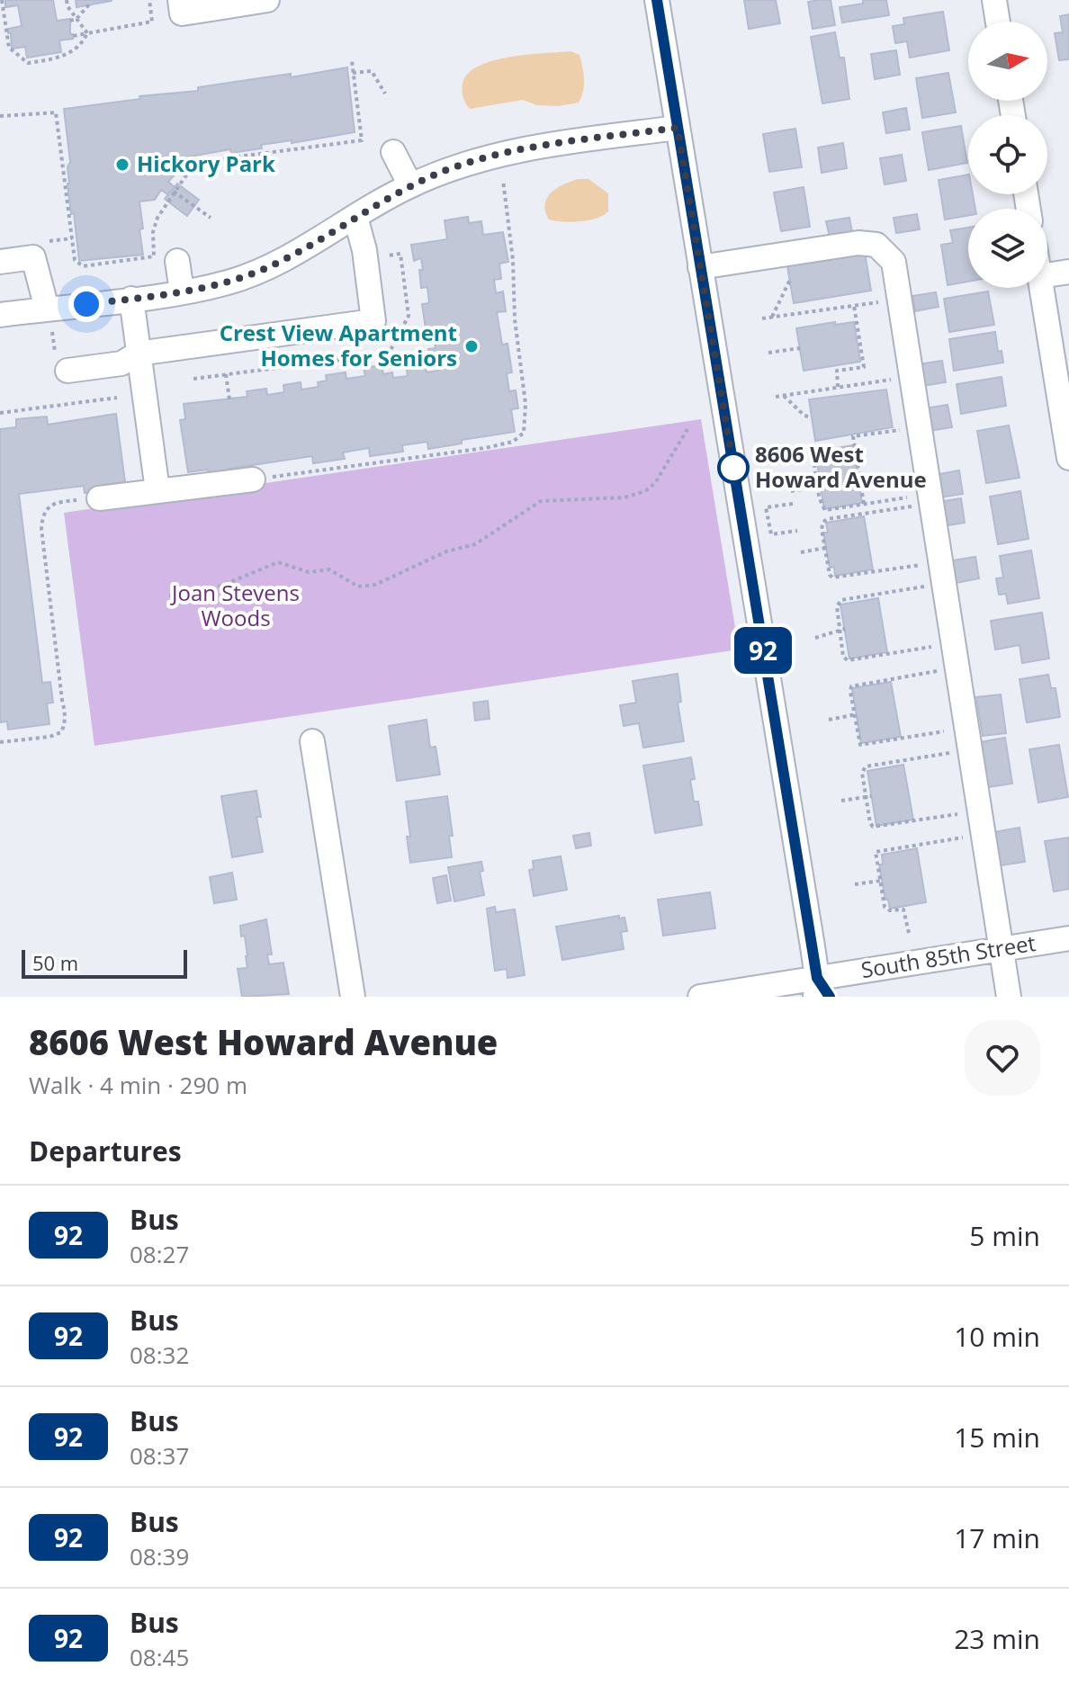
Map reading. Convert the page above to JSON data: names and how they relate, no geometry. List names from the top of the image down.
{
  "streets": {
    "street": ["South 85th Street"]
  },
  "parks": ["Joan Stevens Woods"],
  "places": ["Hickory Park", "Crest View Apartment Homes for Seniors", "8606 West Howard Avenue"],
  "lines": ["bus line 92"],
  "scale_bar": "50 m",
  "north": "right",
  "page": {
    "on_map": "92",
    "scale": "50 m",
    "heading": [
      ["8606 West Howard Avenue", "Walk · 4 min · 290 m"],
      "Departures"
    ],
    "list": [
      {
        "mark": "92",
        "name": "Bus",
        "note": "08:27",
        "value": "5 min"
      },
      {
        "mark": "92",
        "name": "Bus",
        "note": "08:32",
        "value": "10 min"
      },
      {
        "mark": "92",
        "name": "Bus",
        "note": "08:37",
        "value": "15 min"
      },
      {
        "mark": "92",
        "name": "Bus",
        "note": "08:39",
        "value": "17 min"
      },
      {
        "mark": "92",
        "name": "Bus",
        "note": "08:45",
        "value": "23 min"
      }
    ]
  }
}
